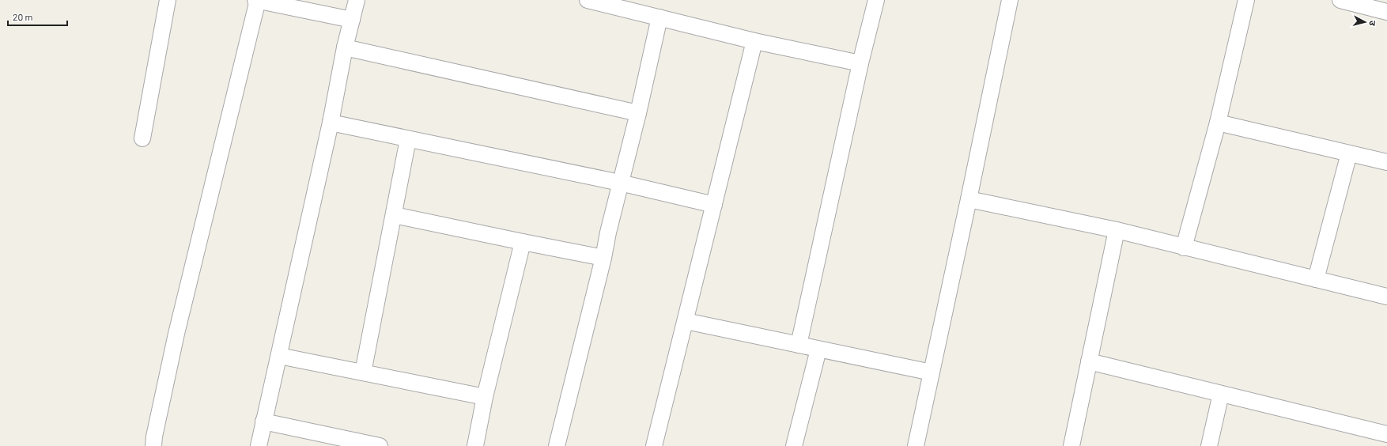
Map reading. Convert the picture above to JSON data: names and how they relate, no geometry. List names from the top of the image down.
{
  "scale_bar": "20 m",
  "north": "right"
}
